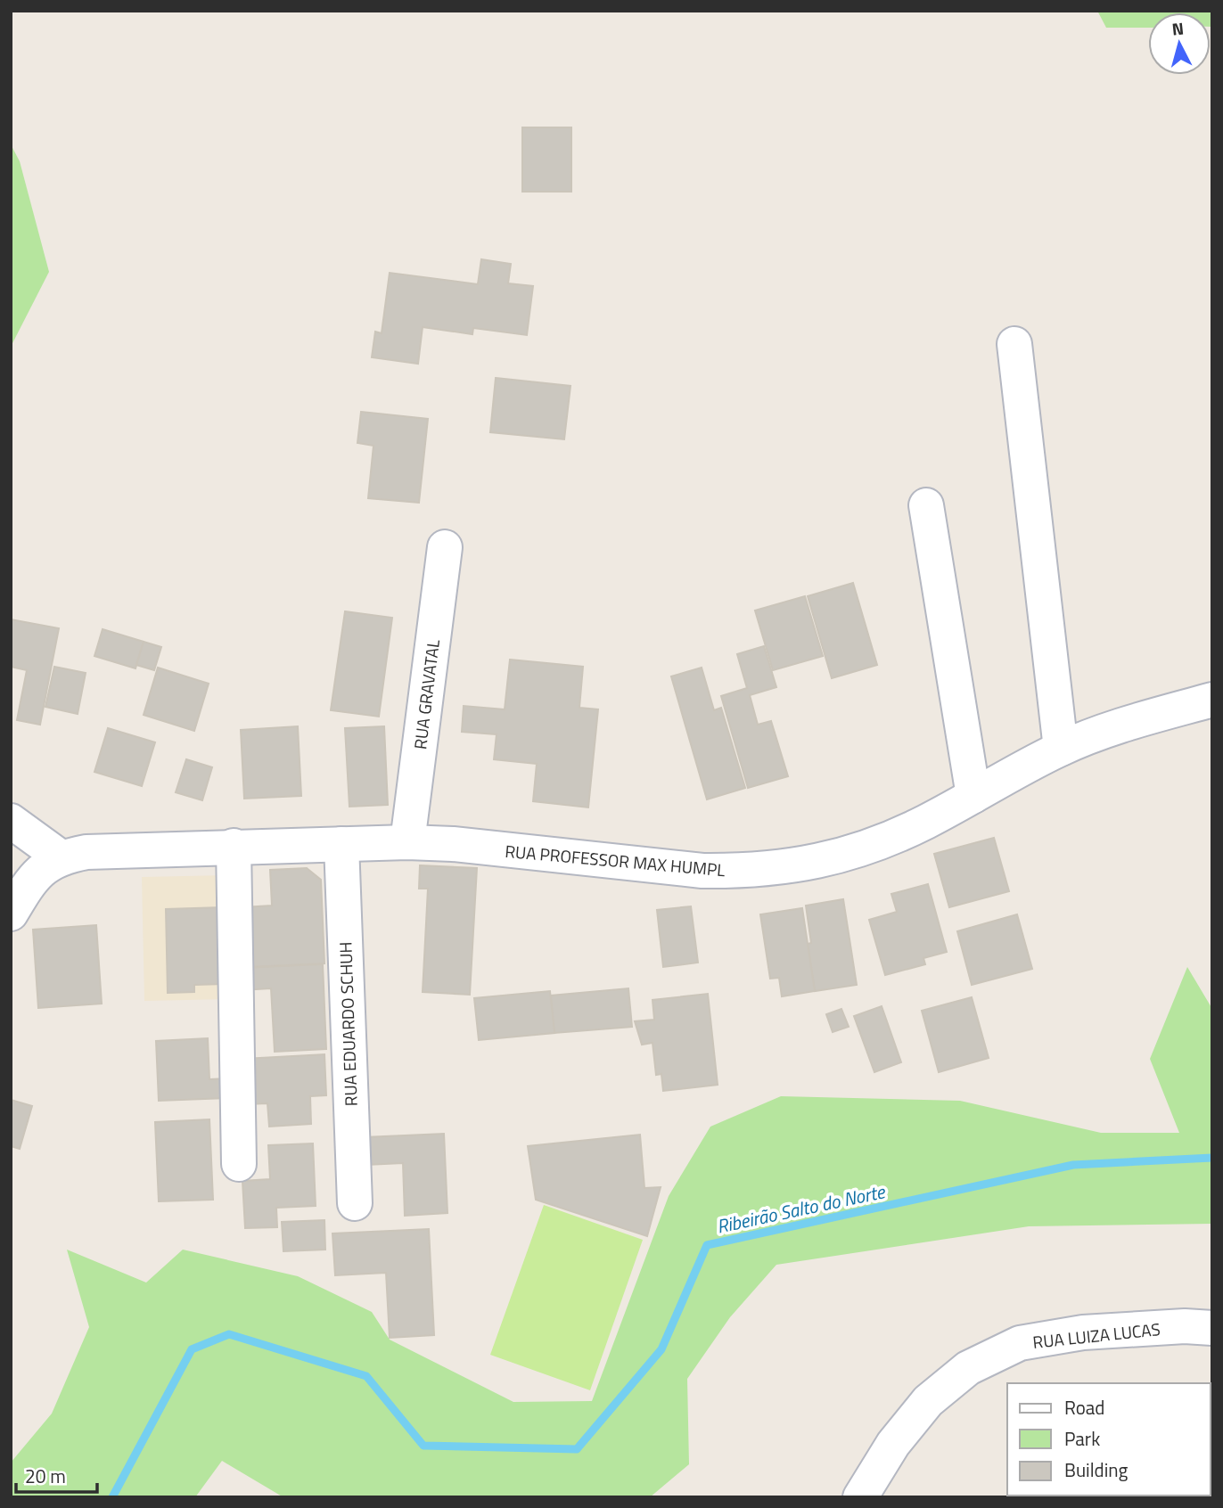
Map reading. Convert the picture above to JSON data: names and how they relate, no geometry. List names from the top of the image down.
{
  "streets": {
    "street": [
      "RUA GRAVATAL",
      "RUA PROFESSOR MAX HUMPL",
      "RUA EDUARDO SCHUH",
      "RUA LUIZA LUCAS"
    ]
  },
  "crossings": [
    ["RUA GRAVATAL", "RUA PROFESSOR MAX HUMPL"],
    ["RUA PROFESSOR MAX HUMPL", "RUA EDUARDO SCHUH"]
  ],
  "water": ["Ribeirão Salto do Norte"],
  "legend": ["Road", "Park", "Building"],
  "scale_bar": "20 m",
  "north": "top"
}
